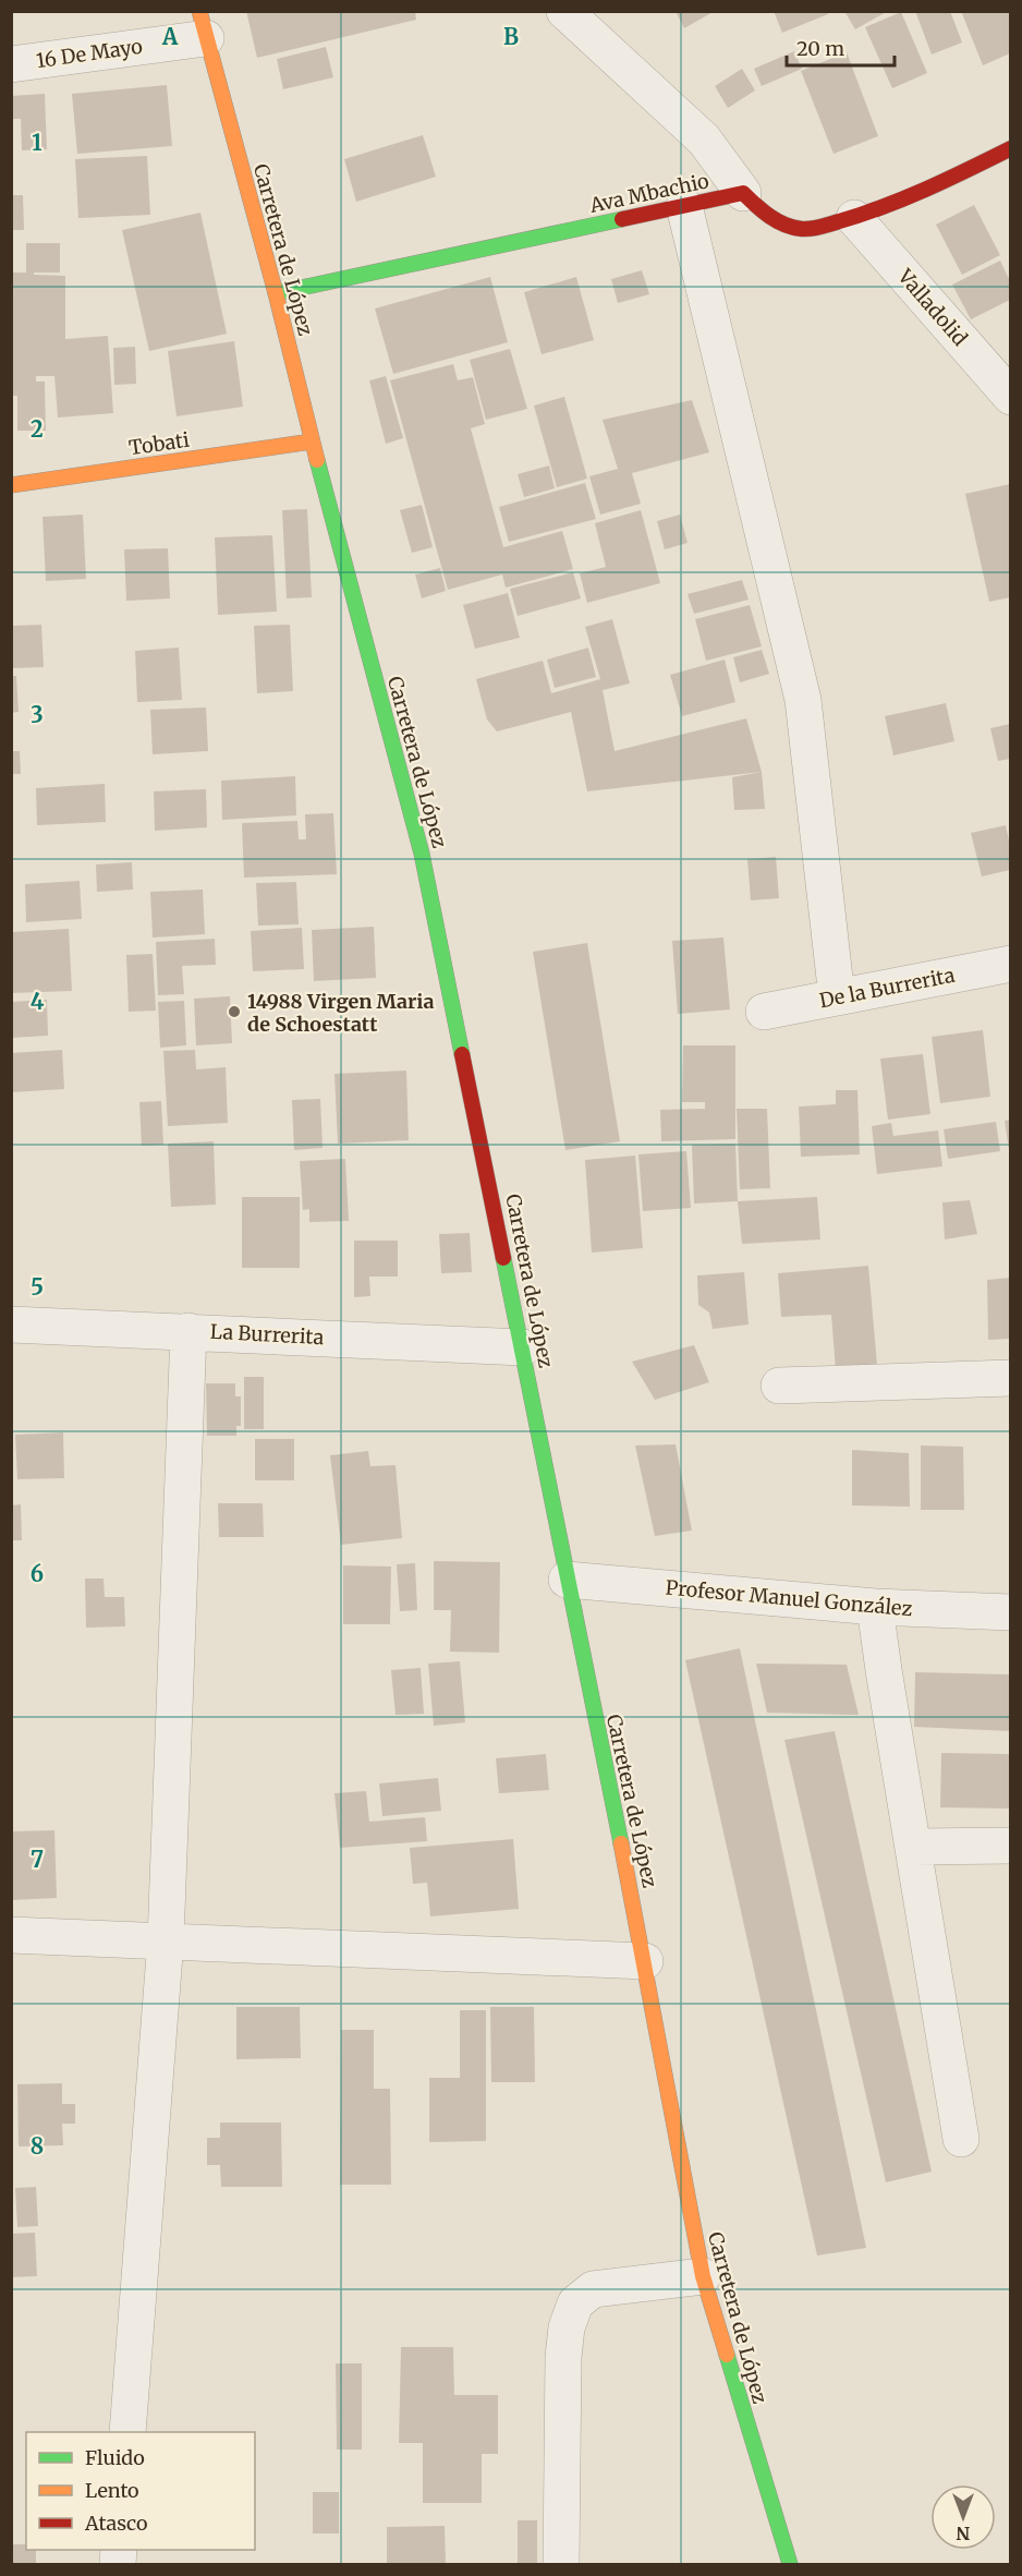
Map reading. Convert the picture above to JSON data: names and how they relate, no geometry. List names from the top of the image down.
{
  "streets": {
    "main road": ["Ava Mbachio", "Carretera de López", "Tobati"],
    "street": [
      "16 De Mayo",
      "Valladolid",
      "De la Burrerita",
      "La Burrerita",
      "Profesor Manuel González"
    ]
  },
  "crossings": [
    ["16 De Mayo", "Carretera de López"],
    ["Ava Mbachio", "Carretera de López"],
    ["Carretera de López", "Tobati"],
    ["Carretera de López", "La Burrerita"],
    ["Carretera de López", "Profesor Manuel González"]
  ],
  "places": ["14988 Virgen Maria de Schoestatt"],
  "legend": ["Fluido", "Lento", "Atasco"],
  "scale_bar": "20 m",
  "north": "bottom",
  "grid": {
    "columns": ["A", "B"],
    "rows": [
      "1",
      "2",
      "3",
      "4",
      "5",
      "6",
      "7",
      "8"
    ]
  }
}
